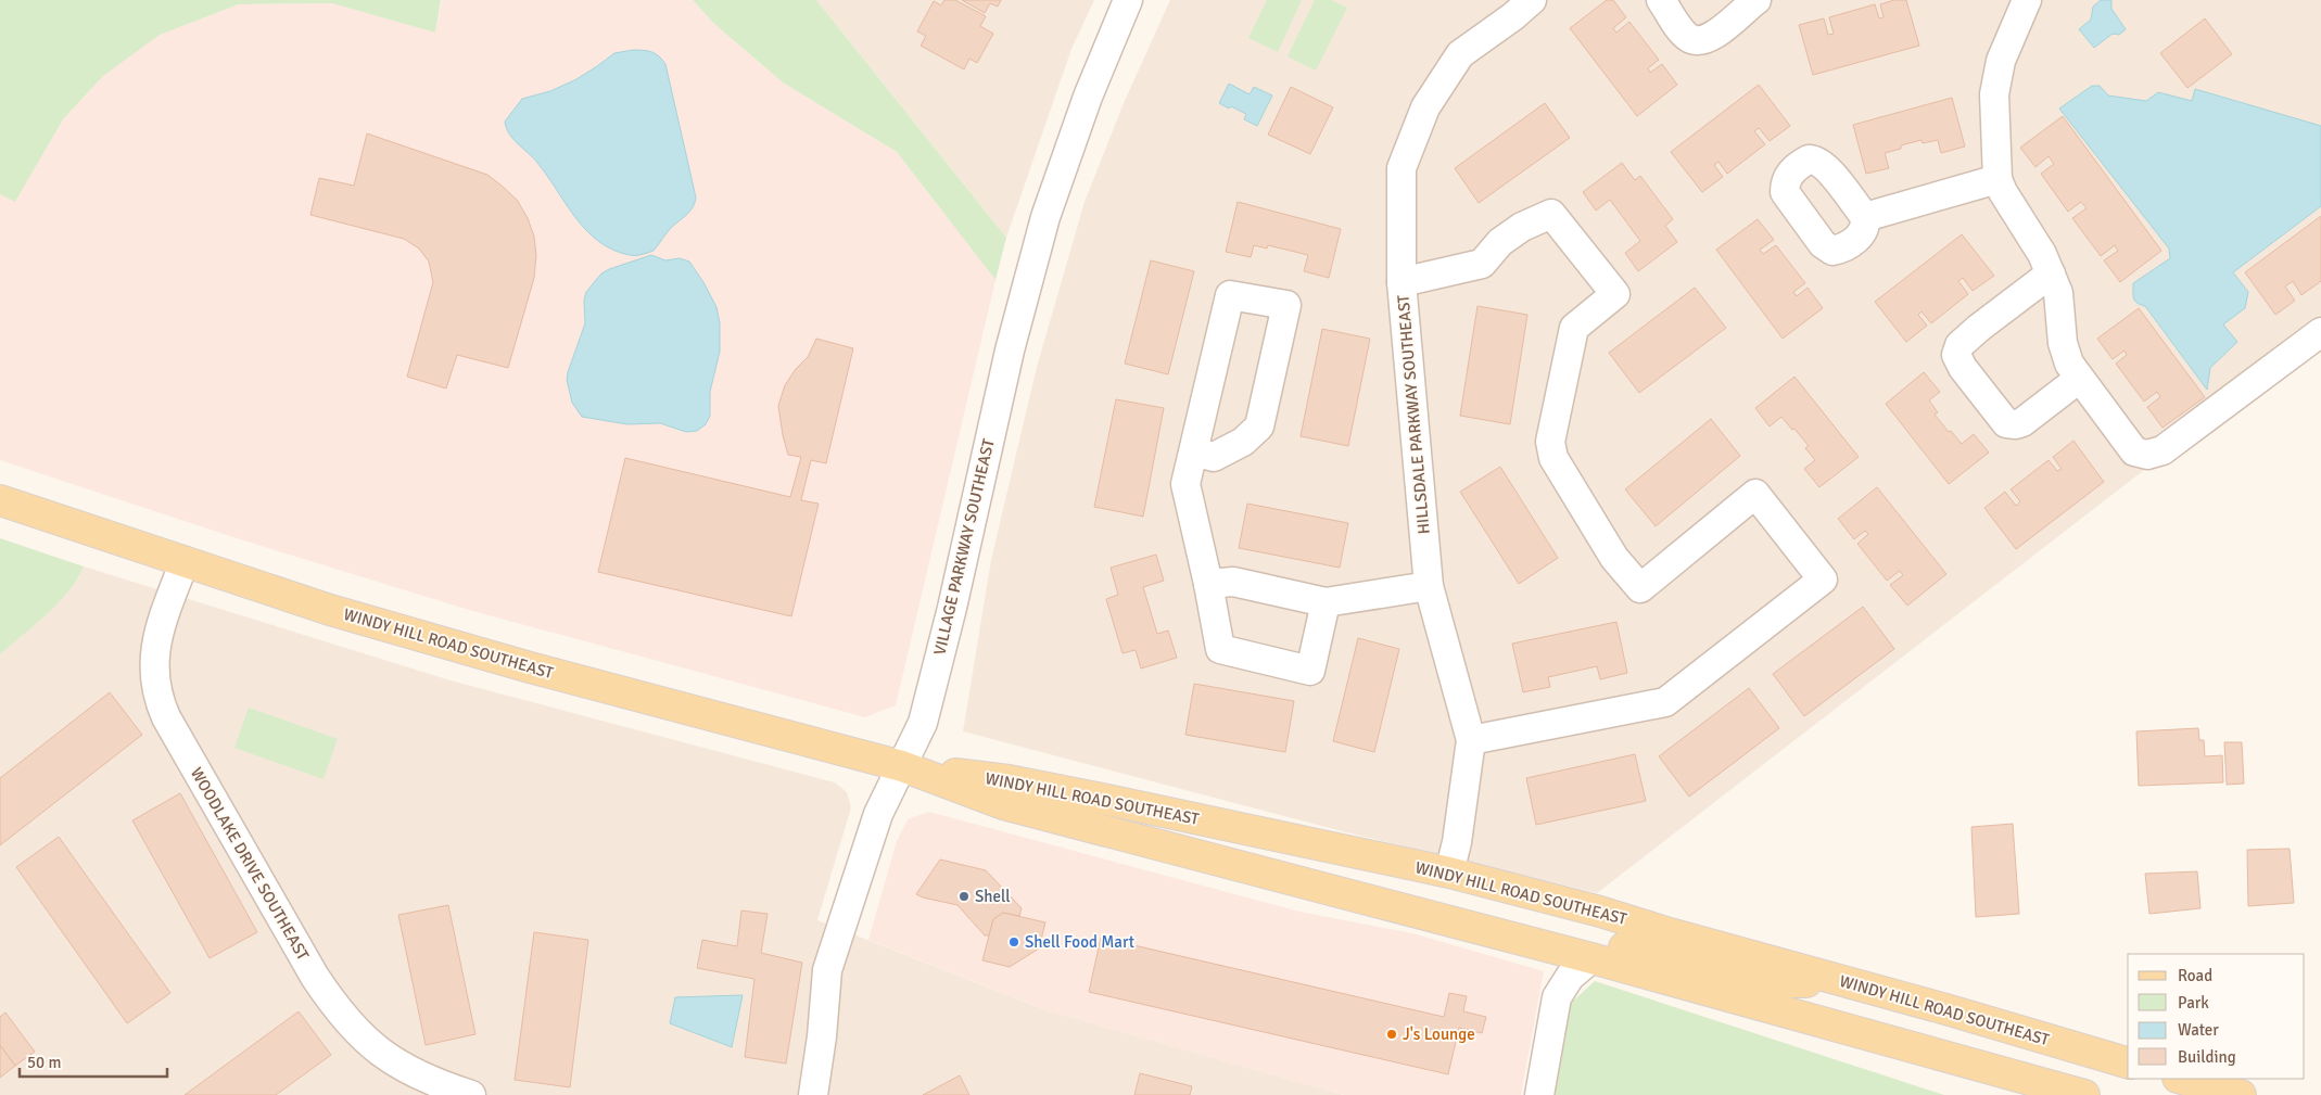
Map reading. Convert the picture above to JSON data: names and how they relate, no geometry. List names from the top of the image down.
{
  "streets": {
    "main road": ["WINDY HILL ROAD SOUTHEAST"],
    "street": ["HILLSDALE PARKWAY SOUTHEAST", "VILLAGE PARKWAY SOUTHEAST", "WOODLAKE DRIVE SOUTHEAST"]
  },
  "crossings": [
    ["HILLSDALE PARKWAY SOUTHEAST", "WINDY HILL ROAD SOUTHEAST"],
    ["VILLAGE PARKWAY SOUTHEAST", "WINDY HILL ROAD SOUTHEAST"],
    ["WINDY HILL ROAD SOUTHEAST", "WOODLAKE DRIVE SOUTHEAST"]
  ],
  "places": ["Shell", "Shell Food Mart", "J's Lounge"],
  "legend": [
    "Road",
    "Park",
    "Water",
    "Building"
  ],
  "scale_bar": "50 m"
}
